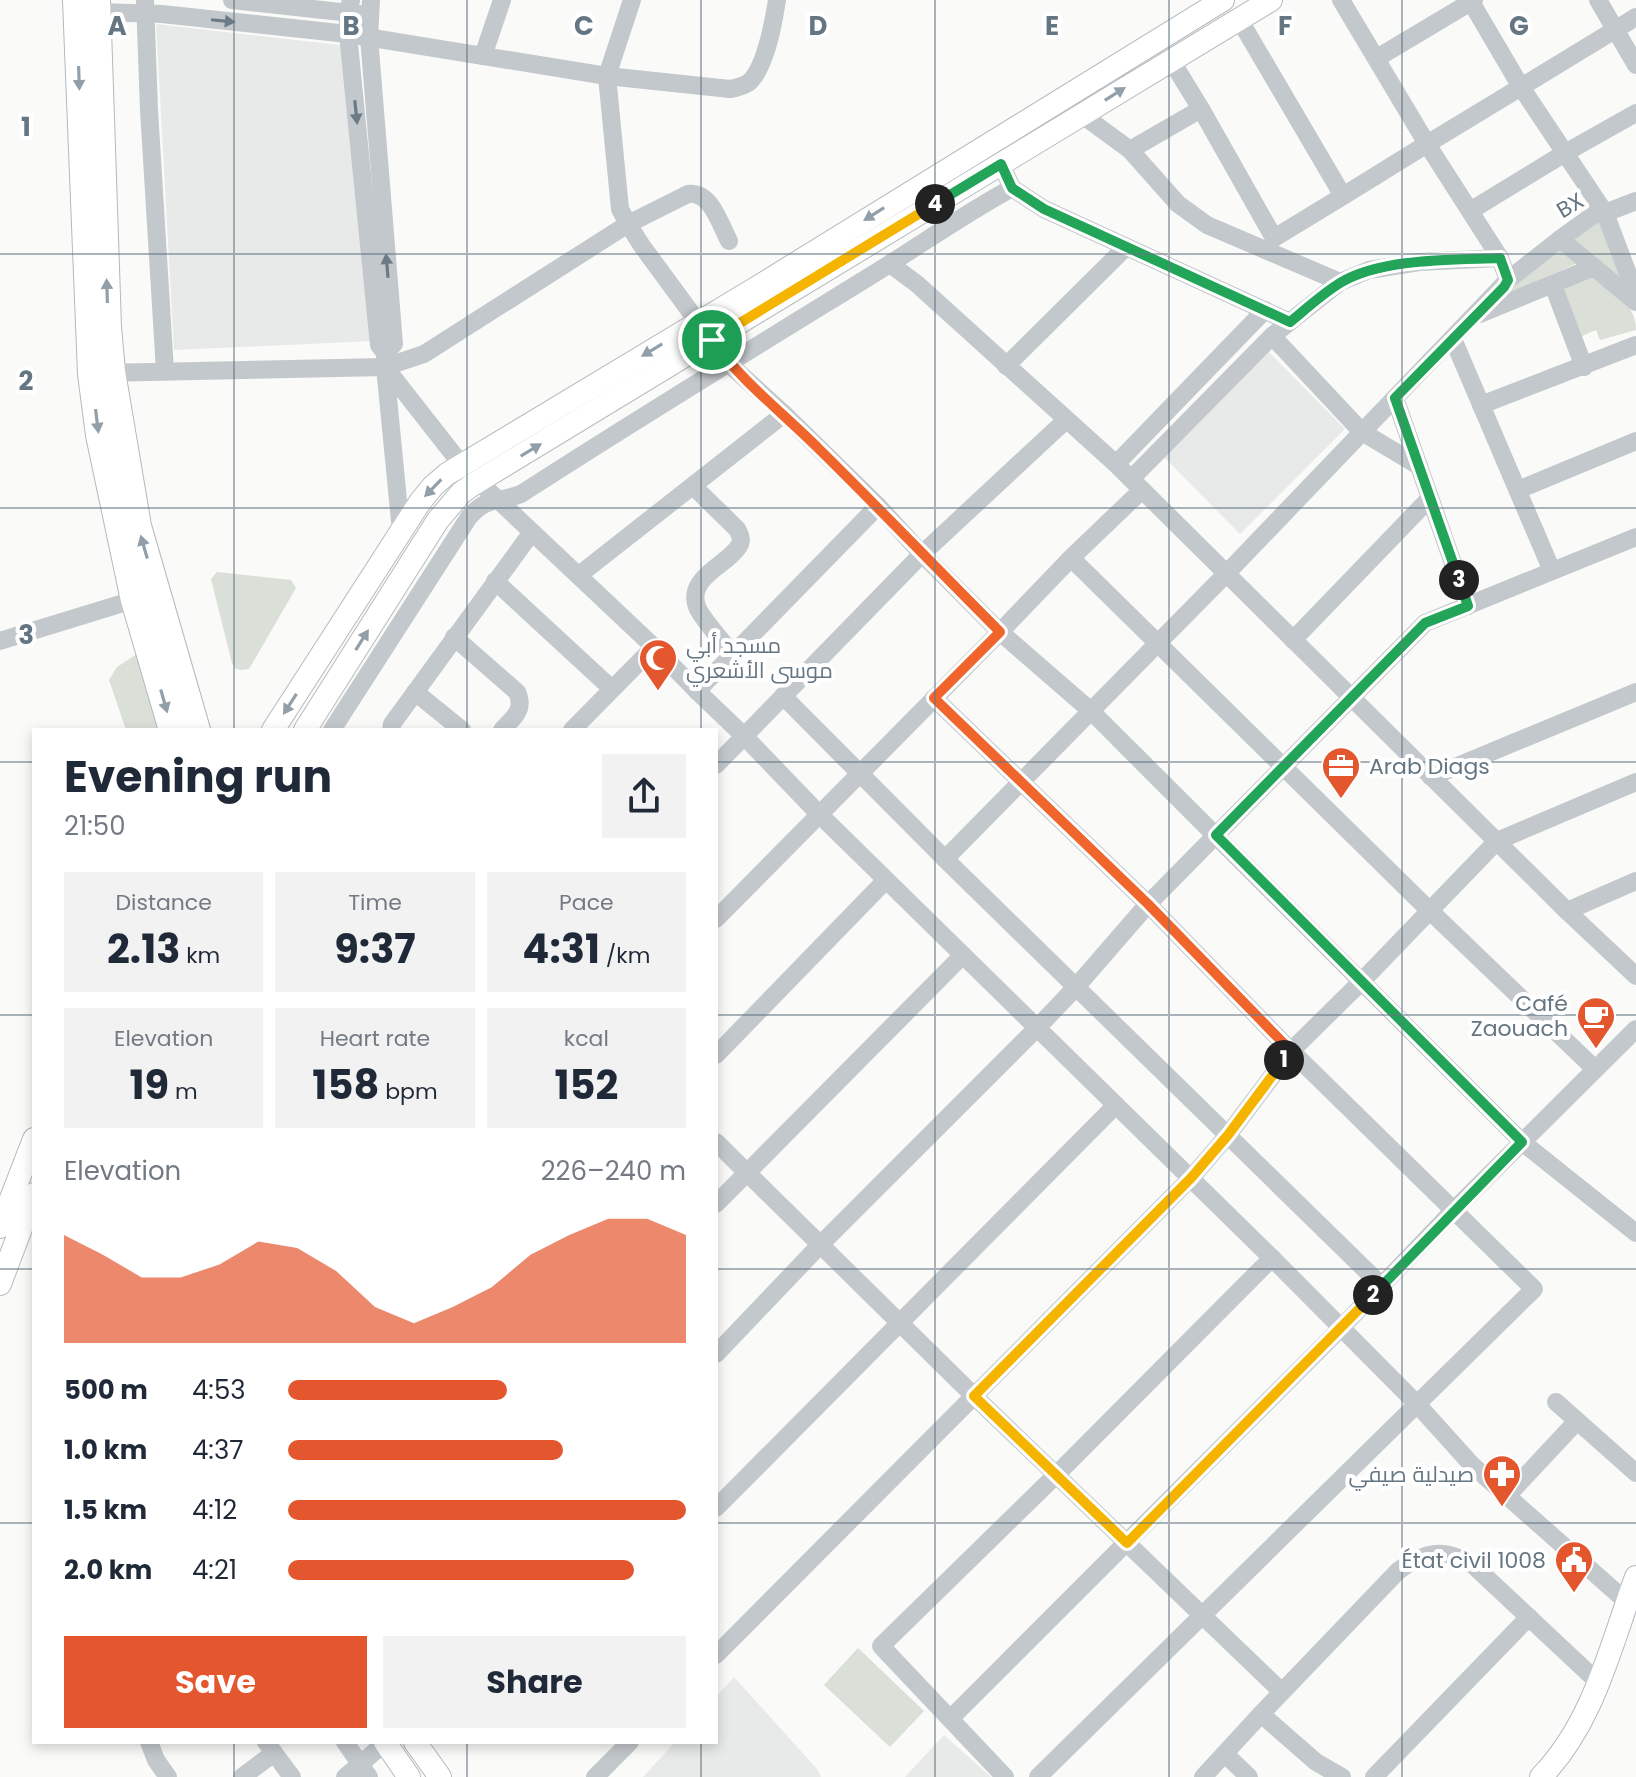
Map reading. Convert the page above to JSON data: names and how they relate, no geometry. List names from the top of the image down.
{
  "streets": {
    "street": ["BX"]
  },
  "places": {
    "mosque": ["مسجد أبي موسى الأشعري"],
    "office": ["Arab Diags"],
    "cafe": ["Café Zaouach"],
    "pharmacy": ["صيدلية صيفي"],
    "public building": ["État civil 1008"]
  },
  "page": {
    "pins": [
      "4",
      "3",
      "1",
      "2"
    ],
    "heading": ["Evening run", "21:50"],
    "stats": [
      ["Distance", "2.13 km"],
      ["Time", "9:37"],
      ["Pace", "4:31 /km"],
      ["Elevation", "19 m"],
      ["Heart rate", "158 bpm"],
      ["kcal", "152"]
    ],
    "chart": ["Elevation", "226–240 m"],
    "list": [
      {
        "name": "500 m",
        "note": "4:53"
      },
      {
        "name": "1.0 km",
        "note": "4:37"
      },
      {
        "name": "1.5 km",
        "note": "4:12"
      },
      {
        "name": "2.0 km",
        "note": "4:21"
      }
    ],
    "buttons": ["Save", "Share"]
  },
  "grid": {
    "columns": [
      "A",
      "B",
      "C",
      "D",
      "E",
      "F",
      "G"
    ],
    "rows": ["1", "2", "3"]
  }
}
